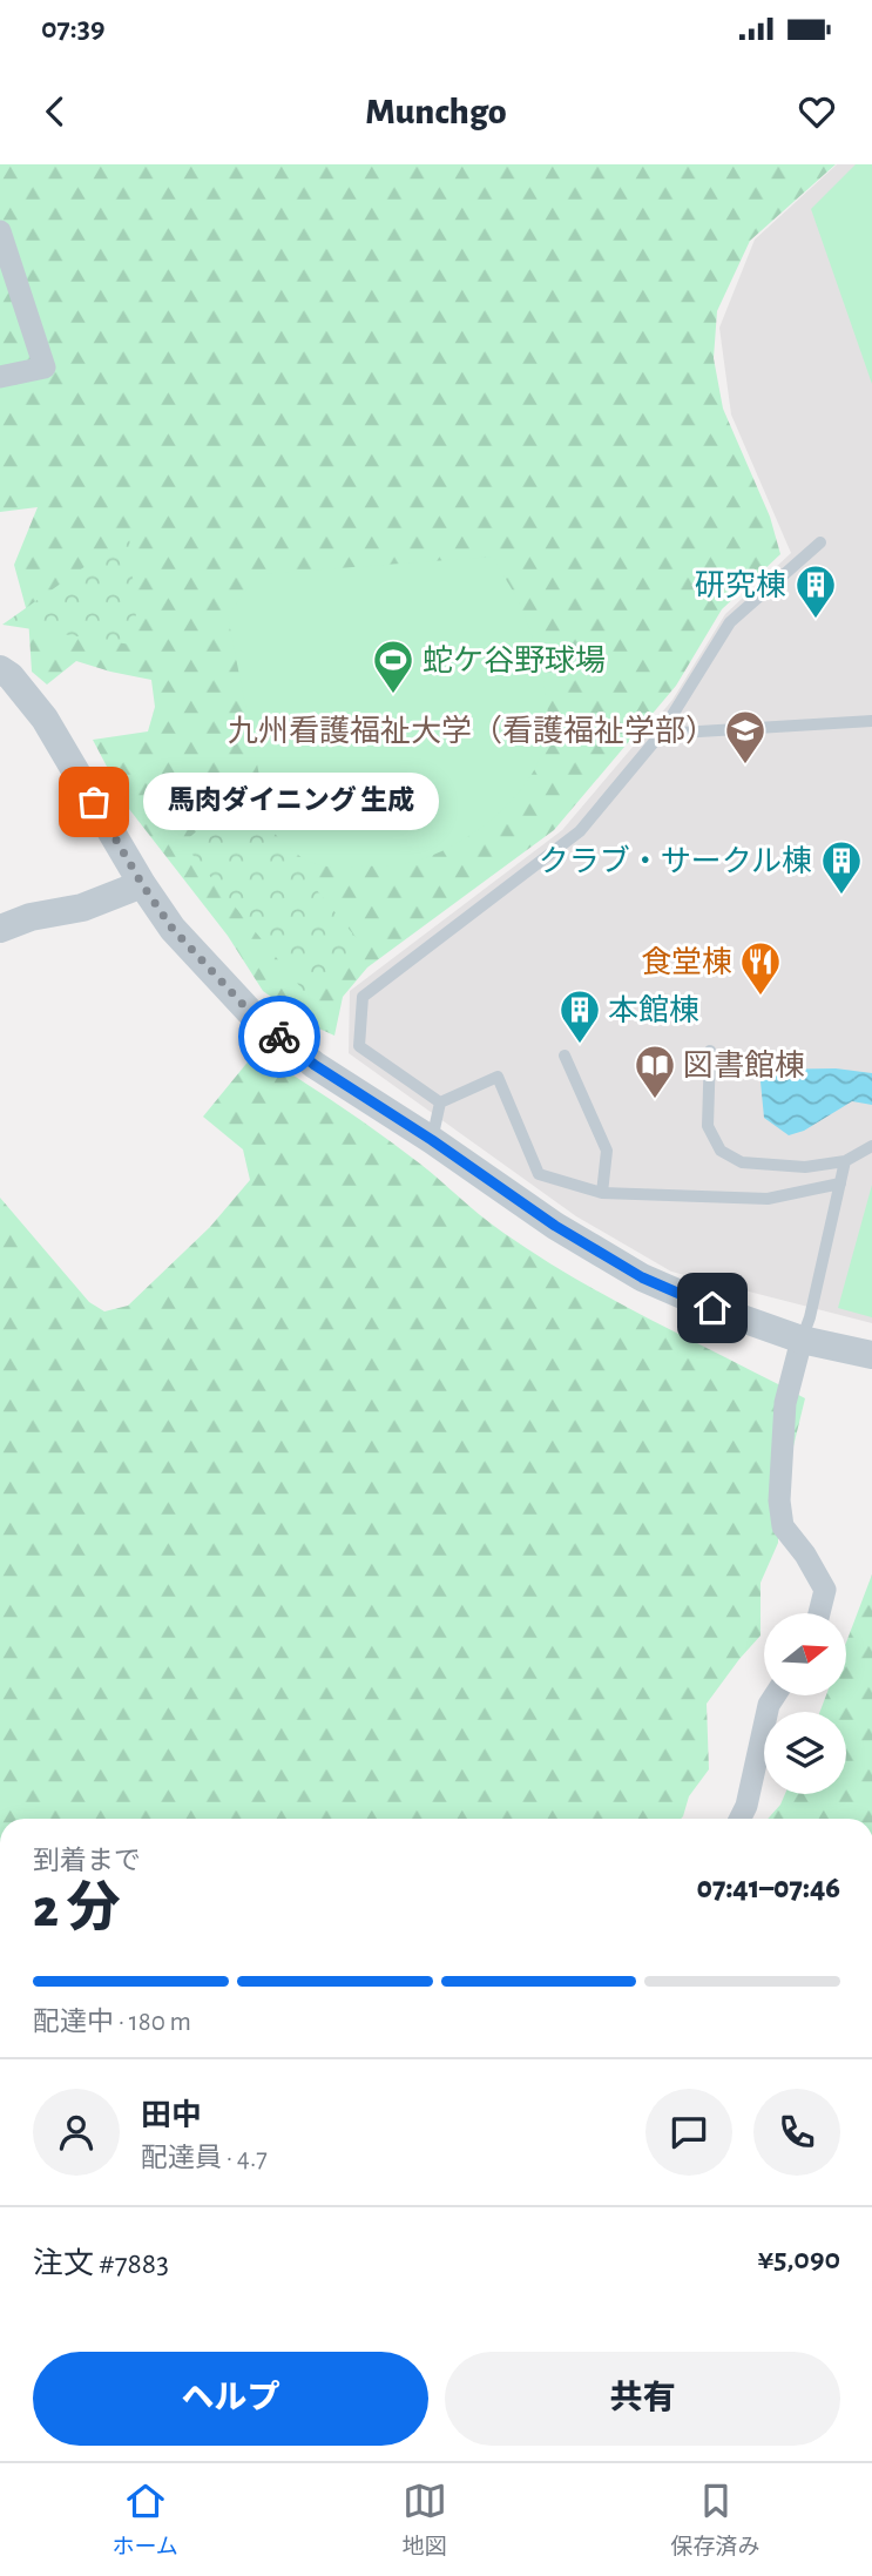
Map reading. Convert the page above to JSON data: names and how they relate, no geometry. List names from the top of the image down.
{
  "places": {
    "building": ["研究棟", "クラブ・サークル棟", "本館棟"],
    "sports": ["蛇ケ谷野球場"],
    "school or university": ["九州看護福祉大学（看護福祉学部）"],
    "other": ["馬肉ダイニング 生成"],
    "restaurant": ["食堂棟"],
    "library": ["図書館棟"]
  },
  "north": "right",
  "page": {
    "status": "07:39",
    "header": "Munchgo",
    "bubble": "馬肉ダイニング 生成",
    "heading": ["2 分", "到着まで", "07:41–07:46"],
    "panel": [
      "田中",
      "配達員 · 4.7",
      "注文 #7883",
      "¥5,090"
    ],
    "bar": "配達中 · 180 m",
    "buttons": ["ヘルプ", "共有"],
    "tabs": ["ホーム", "地図", "保存済み"]
  }
}
